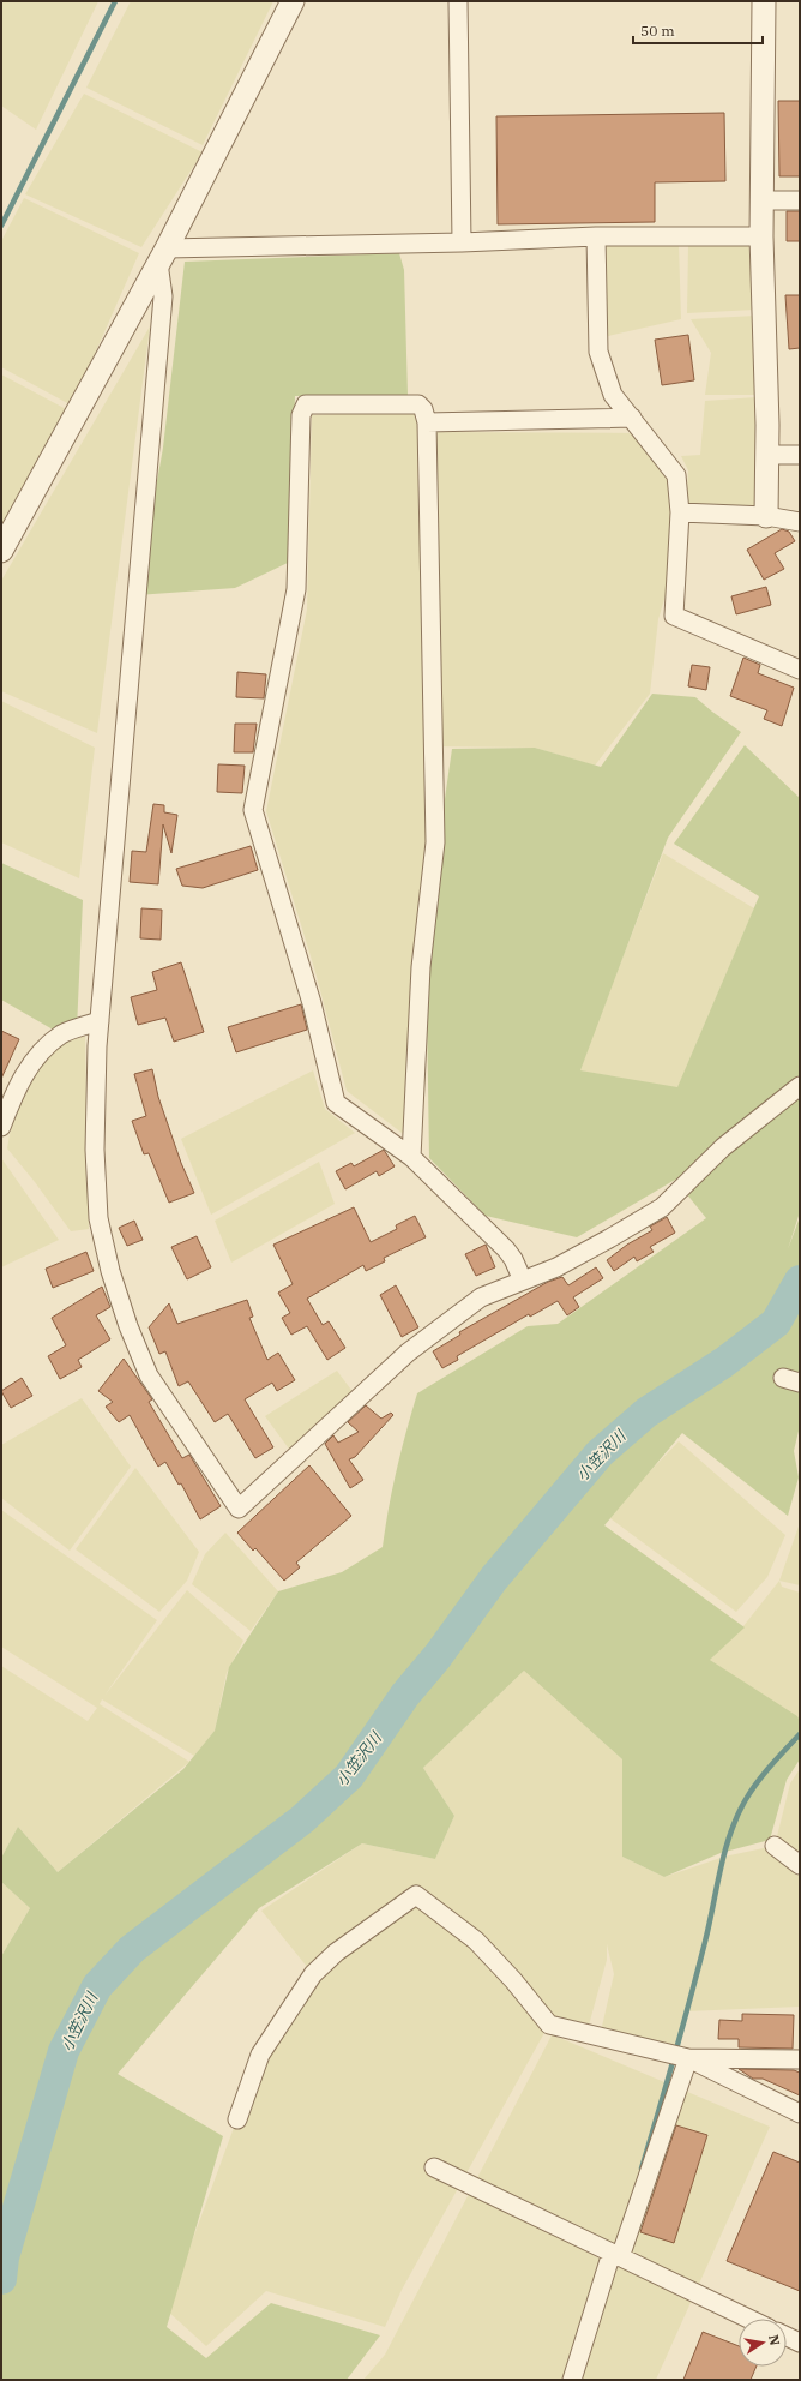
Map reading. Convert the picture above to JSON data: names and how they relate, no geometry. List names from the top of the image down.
{
  "water": ["小笠沢川"],
  "scale_bar": "50 m",
  "north": "right"
}
